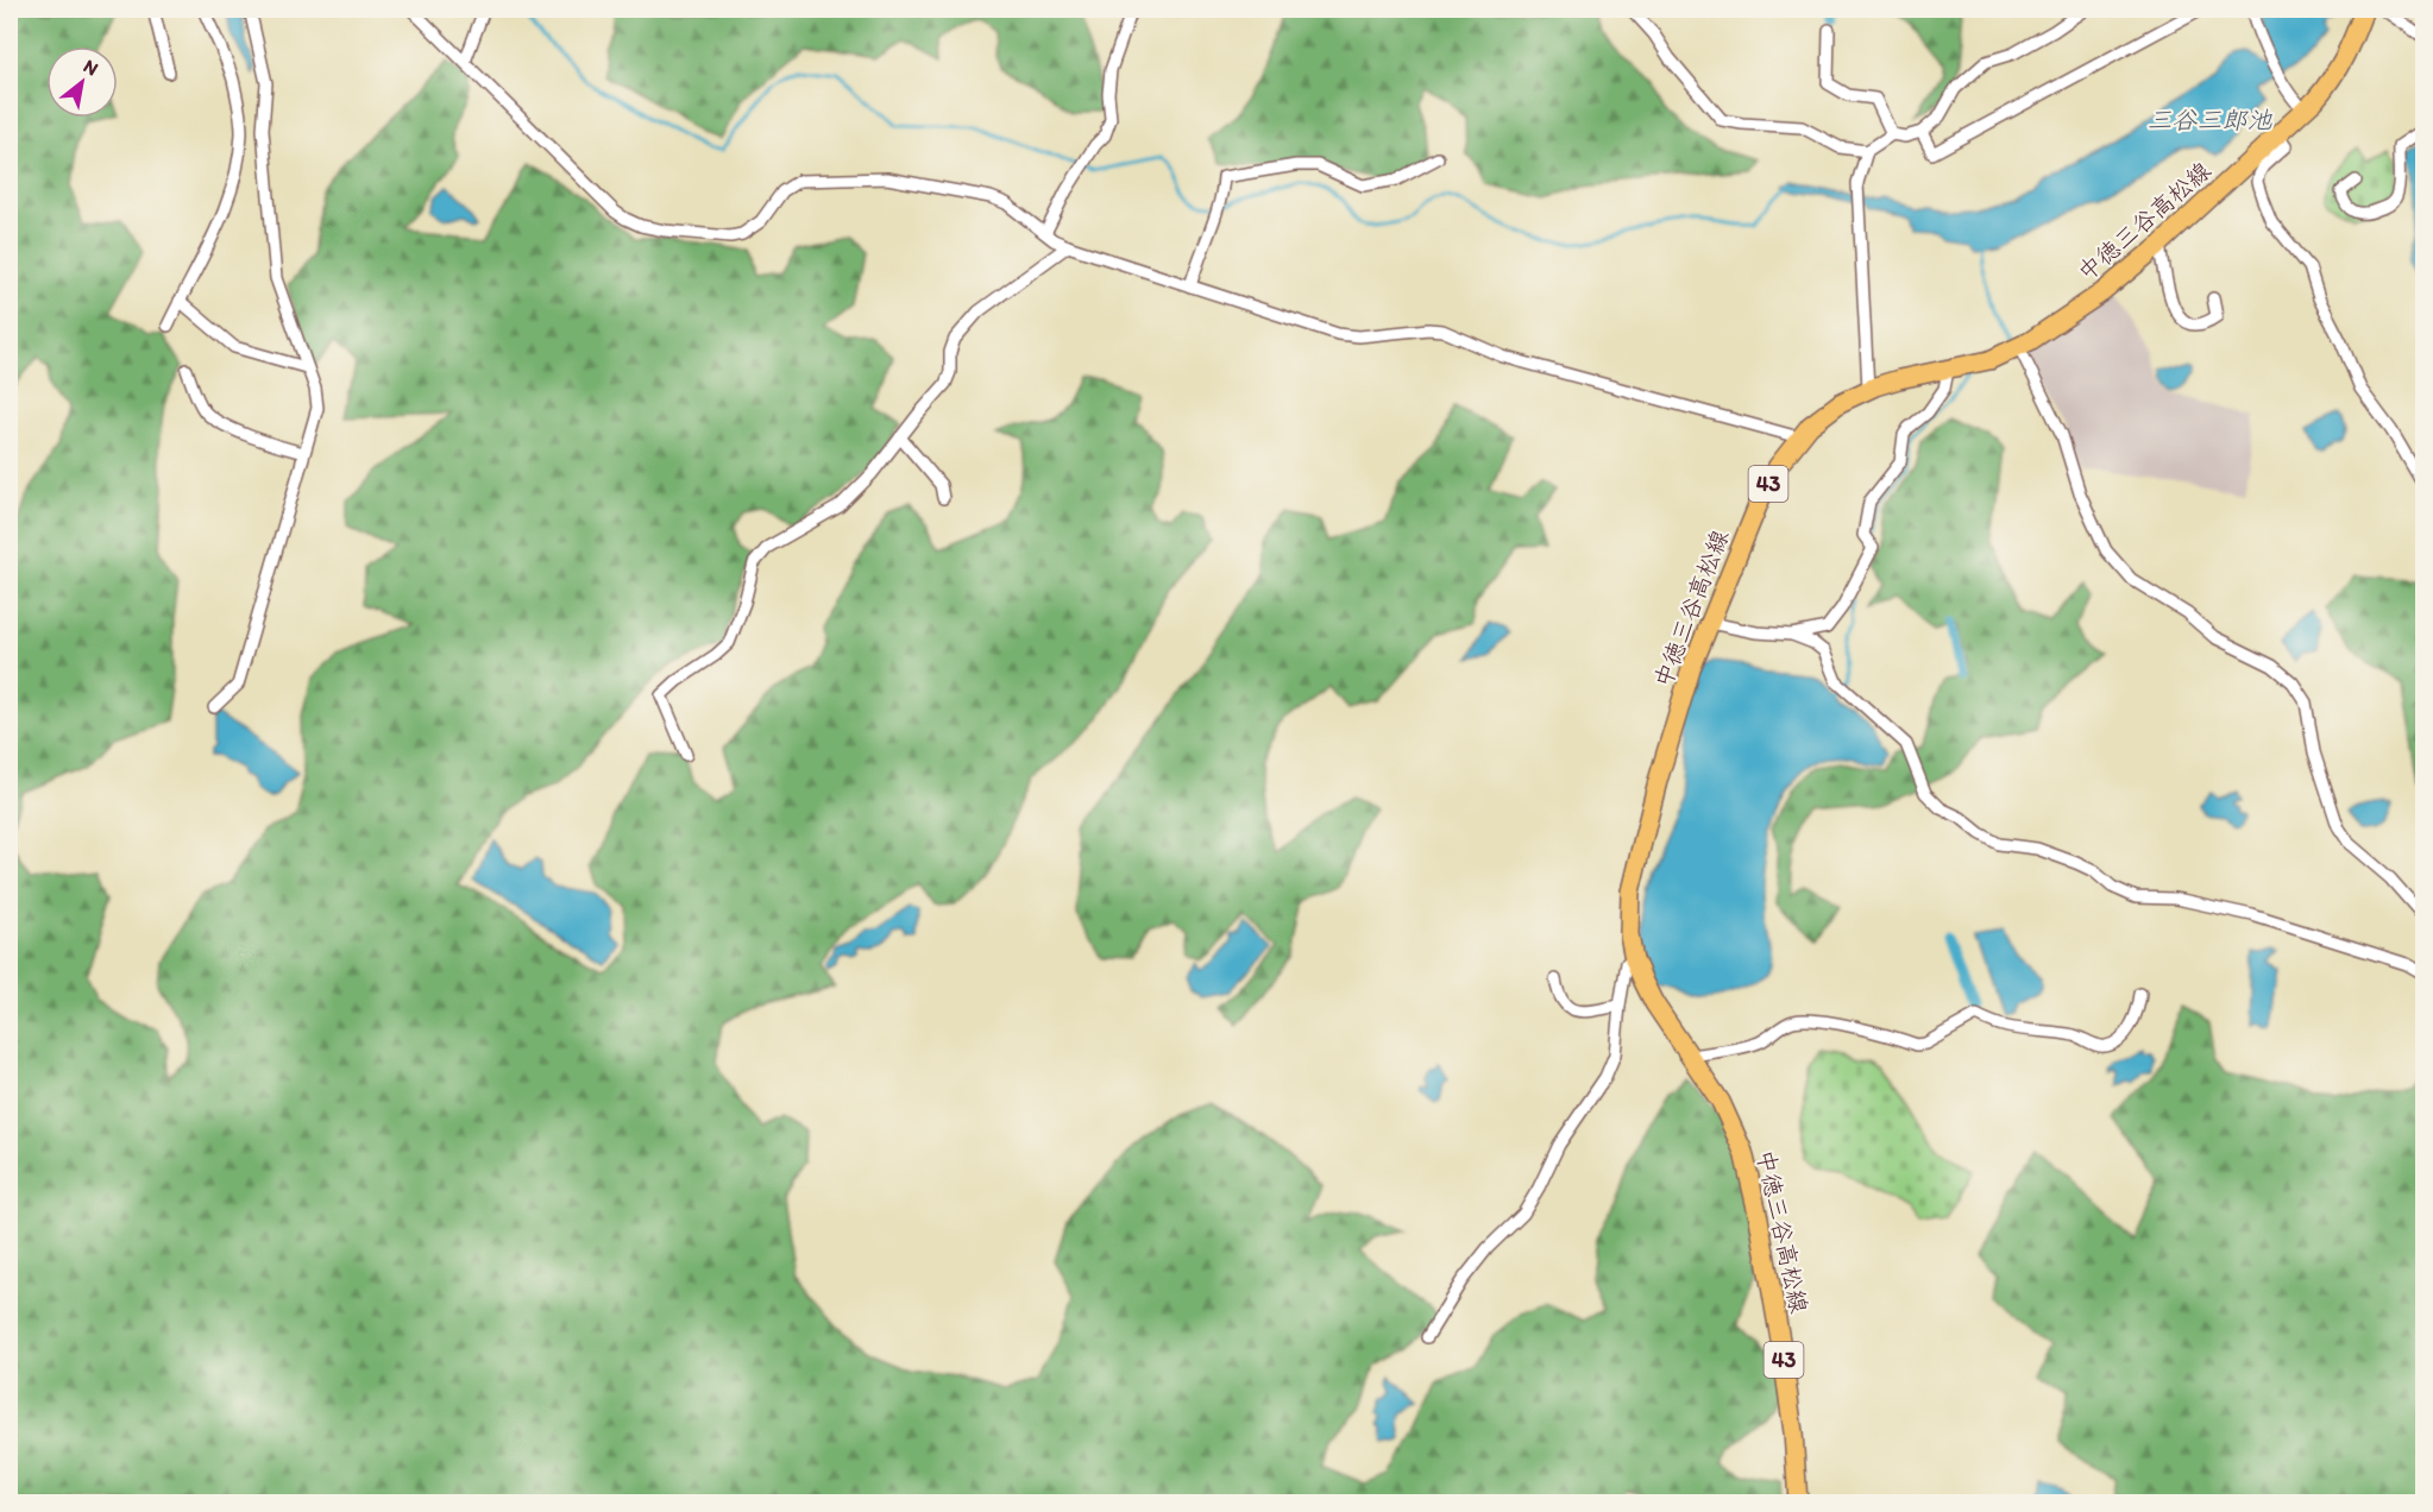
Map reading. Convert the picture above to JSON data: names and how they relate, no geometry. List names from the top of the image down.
{
  "streets": {
    "main road": ["中徳三谷高松線", "43"]
  },
  "water": ["三谷三郎池"],
  "north": "top right"
}
